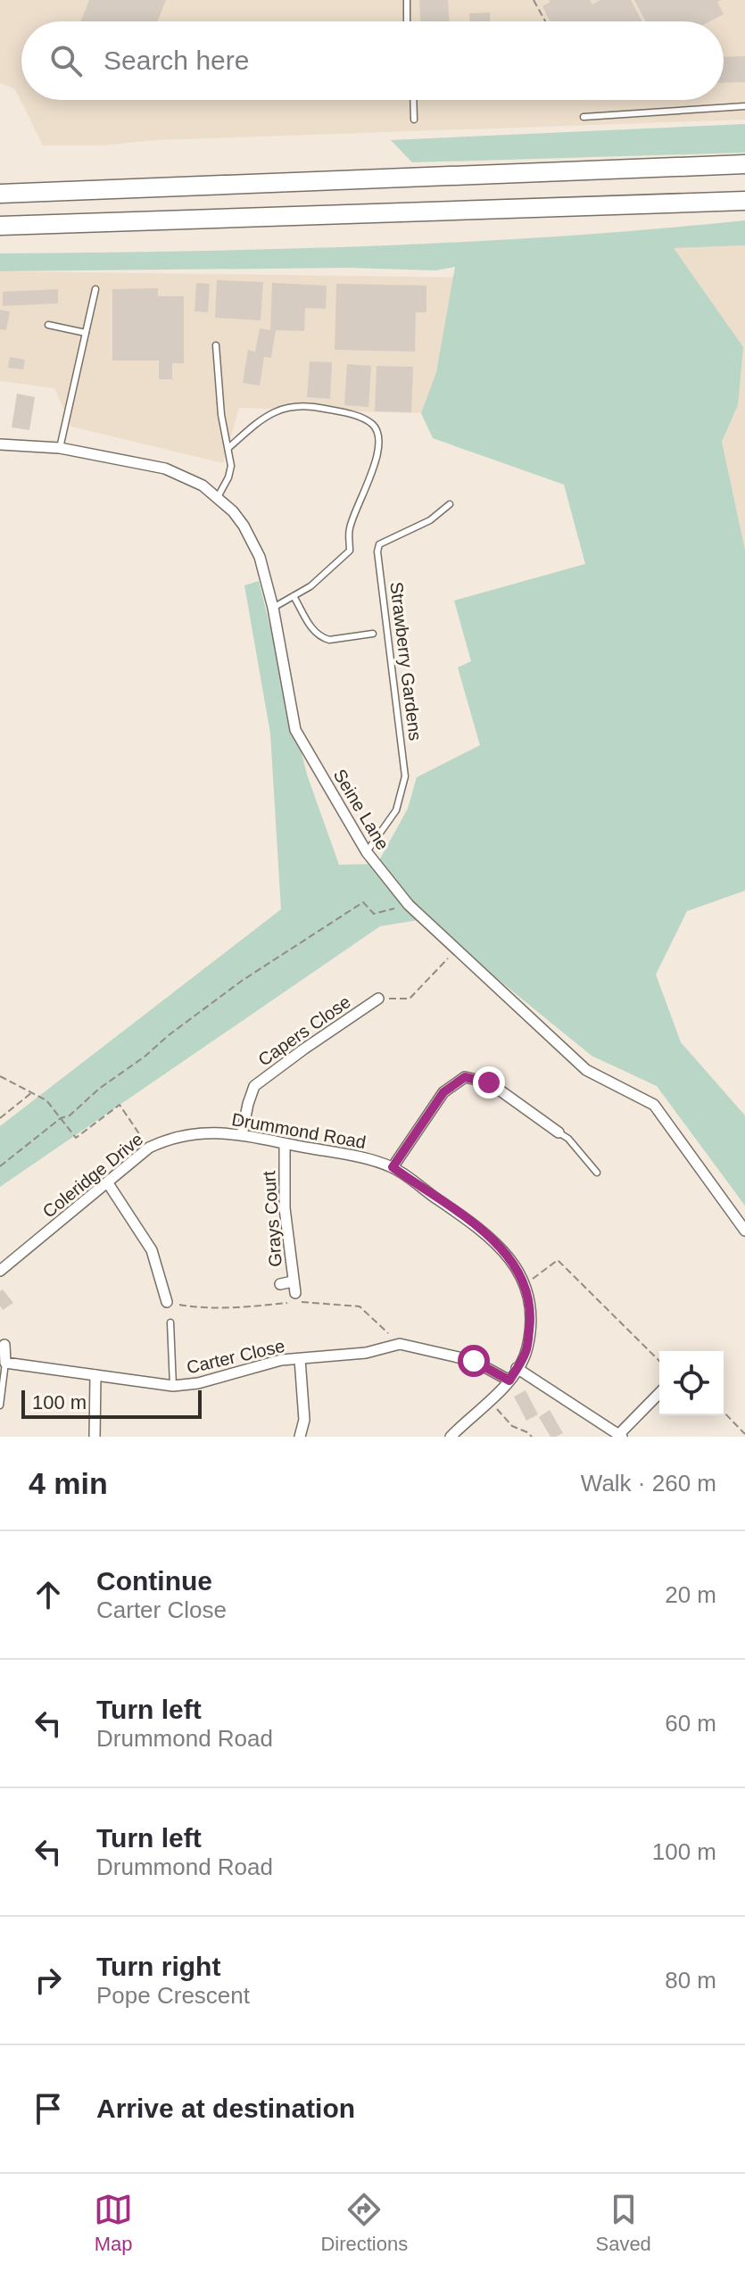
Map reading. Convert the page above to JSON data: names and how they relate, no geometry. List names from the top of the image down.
{
  "streets": {
    "street": [
      "Seine Lane",
      "Capers Close",
      "Drummond Road",
      "Coleridge Drive",
      "Grays Court",
      "Carter Close"
    ],
    "lane": ["Strawberry Gardens"]
  },
  "crossings": [
    ["Strawberry Gardens", "Seine Lane"],
    ["Capers Close", "Drummond Road"],
    ["Drummond Road", "Coleridge Drive"],
    ["Drummond Road", "Grays Court"],
    ["Drummond Road", "Carter Close"]
  ],
  "scale_bar": "100 m",
  "page": {
    "search": "Search here",
    "scale": "100 m",
    "heading": ["4 min", "Walk · 260 m"],
    "list": [
      ["Continue", "Carter Close", "20 m"],
      ["Turn left", "Drummond Road", "60 m"],
      ["Turn left", "Drummond Road", "100 m"],
      ["Turn right", "Pope Crescent", "80 m"],
      "Arrive at destination"
    ],
    "nav": ["Map", "Directions", "Saved"]
  }
}
